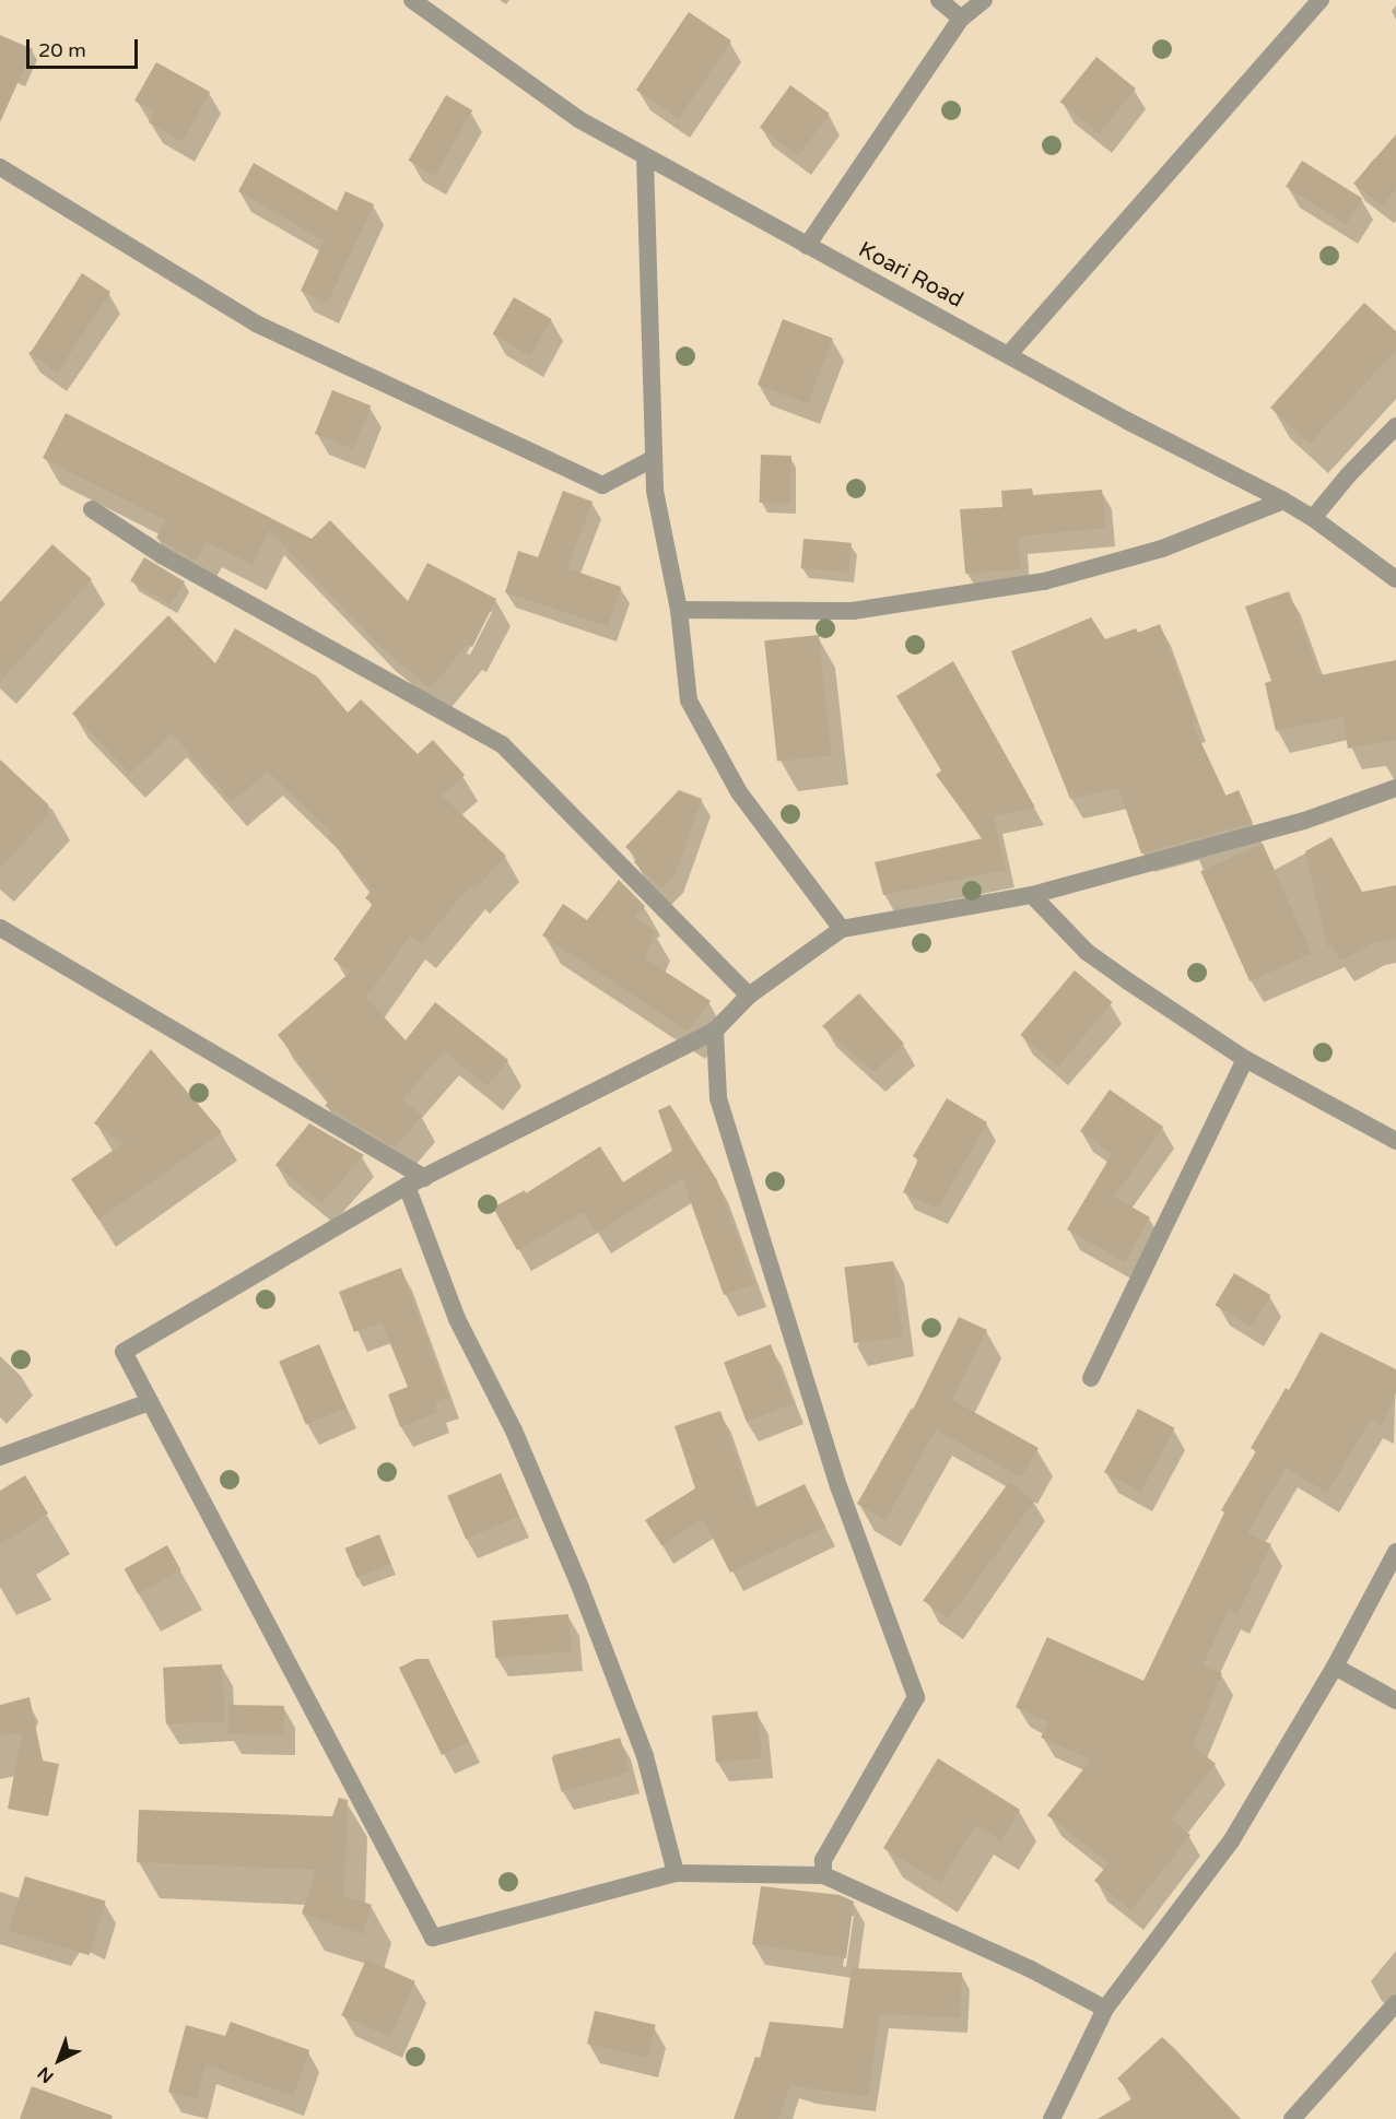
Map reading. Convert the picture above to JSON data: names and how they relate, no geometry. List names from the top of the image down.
{
  "streets": {
    "street": ["Koari Road"]
  },
  "scale_bar": "20 m",
  "north": "bottom left"
}
